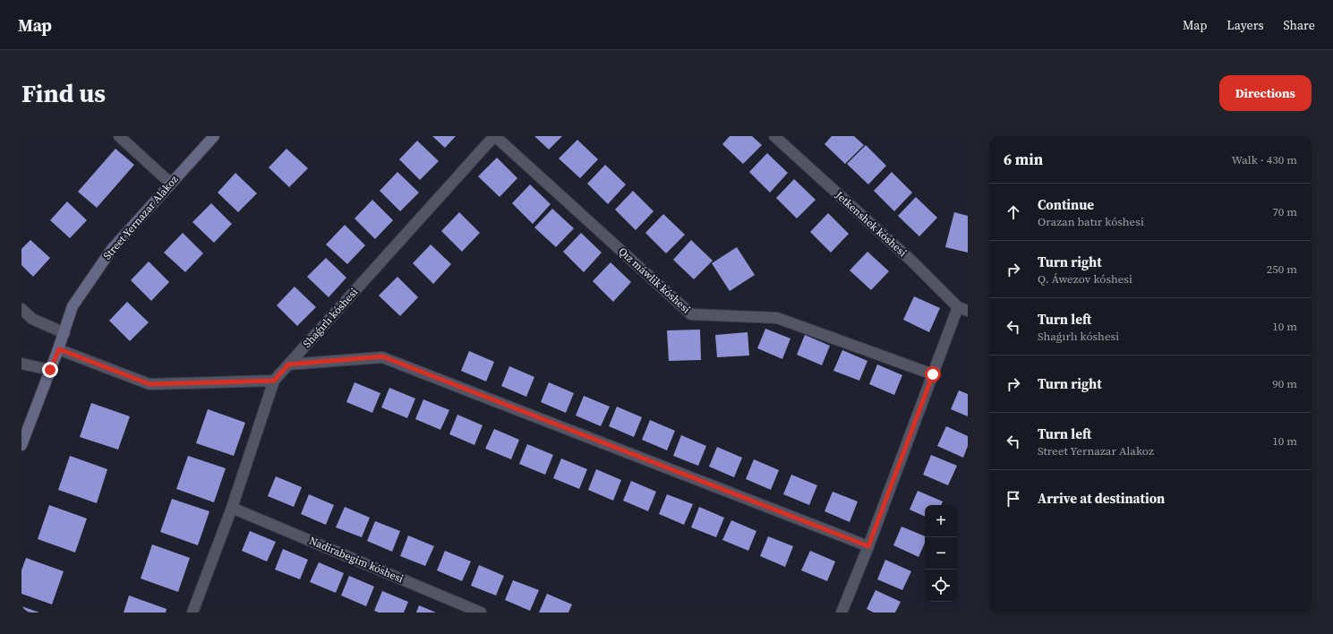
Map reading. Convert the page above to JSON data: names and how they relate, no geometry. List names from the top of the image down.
{
  "streets": {
    "main road": ["Street Yernazar Alakoz"],
    "street": [
      "Jetkenshek kóshesi",
      "Qız máwlik kóshesi",
      "Shaǵırlı kóshesi",
      "Nadirabegim kóshesi"
    ]
  },
  "crossings": [
    ["Qız máwlik kóshesi", "Shaǵırlı kóshesi"],
    ["Shaǵırlı kóshesi", "Nadirabegim kóshesi"]
  ],
  "page": {
    "header": "Map",
    "nav": ["Map", "Layers", "Share"],
    "buttons": "Directions",
    "title": "Find us",
    "heading": ["6 min", "Walk · 430 m"],
    "list": [
      ["Continue", "Orazan batır kóshesi", "70 m"],
      ["Turn right", "Q. Áwezov kóshesi", "250 m"],
      ["Turn left", "Shaǵırlı kóshesi", "10 m"],
      ["Turn right", "90 m"],
      ["Turn left", "Street Yernazar Alakoz", "10 m"],
      "Arrive at destination"
    ],
    "map_buttons": ["+", "−"]
  }
}
